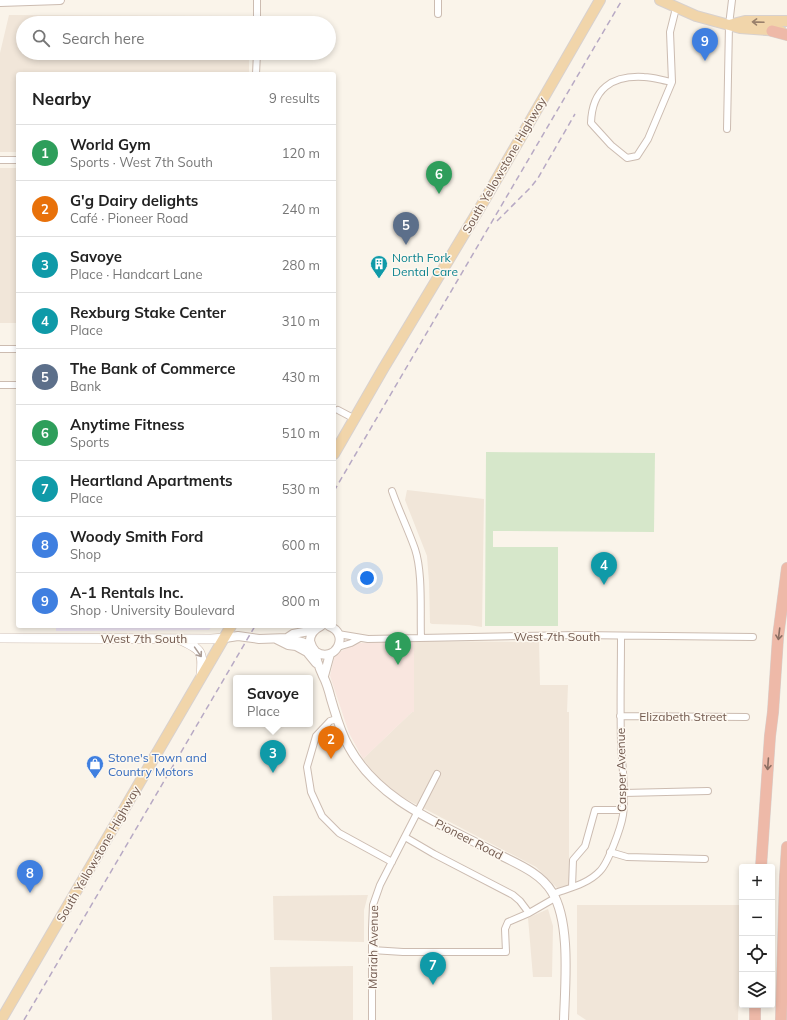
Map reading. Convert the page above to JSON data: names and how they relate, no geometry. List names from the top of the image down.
{
  "streets": {
    "main road": ["South Yellowstone Highway", "West 7th South"],
    "street": [
      "Elizabeth Street",
      "Casper Avenue",
      "Pioneer Road",
      "Mariah Avenue"
    ]
  },
  "crossings": [
    ["South Yellowstone Highway", "West 7th South"],
    ["West 7th South", "Casper Avenue"],
    ["West 7th South", "Pioneer Road"],
    ["Elizabeth Street", "Casper Avenue"],
    ["Casper Avenue", "Pioneer Road"],
    ["Casper Avenue", "Mariah Avenue"],
    ["Pioneer Road", "Mariah Avenue"]
  ],
  "places": {
    "building": ["North Fork Dental Care"],
    "shop": ["Stone's Town and Country Motors"]
  },
  "page": {
    "search": "Search here",
    "pins": [
      "9",
      "6",
      "5",
      "4",
      "1",
      "2",
      "3",
      "8",
      "7"
    ],
    "heading": ["Nearby", "9 results"],
    "list": [
      {
        "mark": "1",
        "name": "World Gym",
        "note": "Sports · West 7th South",
        "value": "120 m"
      },
      {
        "mark": "2",
        "name": "G'g Dairy delights",
        "note": "Café · Pioneer Road",
        "value": "240 m"
      },
      {
        "mark": "3",
        "name": "Savoye",
        "note": "Place · Handcart Lane",
        "value": "280 m"
      },
      {
        "mark": "4",
        "name": "Rexburg Stake Center",
        "note": "Place",
        "value": "310 m"
      },
      {
        "mark": "5",
        "name": "The Bank of Commerce",
        "note": "Bank",
        "value": "430 m"
      },
      {
        "mark": "6",
        "name": "Anytime Fitness",
        "note": "Sports",
        "value": "510 m"
      },
      {
        "mark": "7",
        "name": "Heartland Apartments",
        "note": "Place",
        "value": "530 m"
      },
      {
        "mark": "8",
        "name": "Woody Smith Ford",
        "note": "Shop",
        "value": "600 m"
      },
      {
        "mark": "9",
        "name": "A-1 Rentals Inc.",
        "note": "Shop · University Boulevard",
        "value": "800 m"
      }
    ],
    "popup": ["Savoye", "Place"],
    "map_buttons": ["+", "−"]
  }
}
